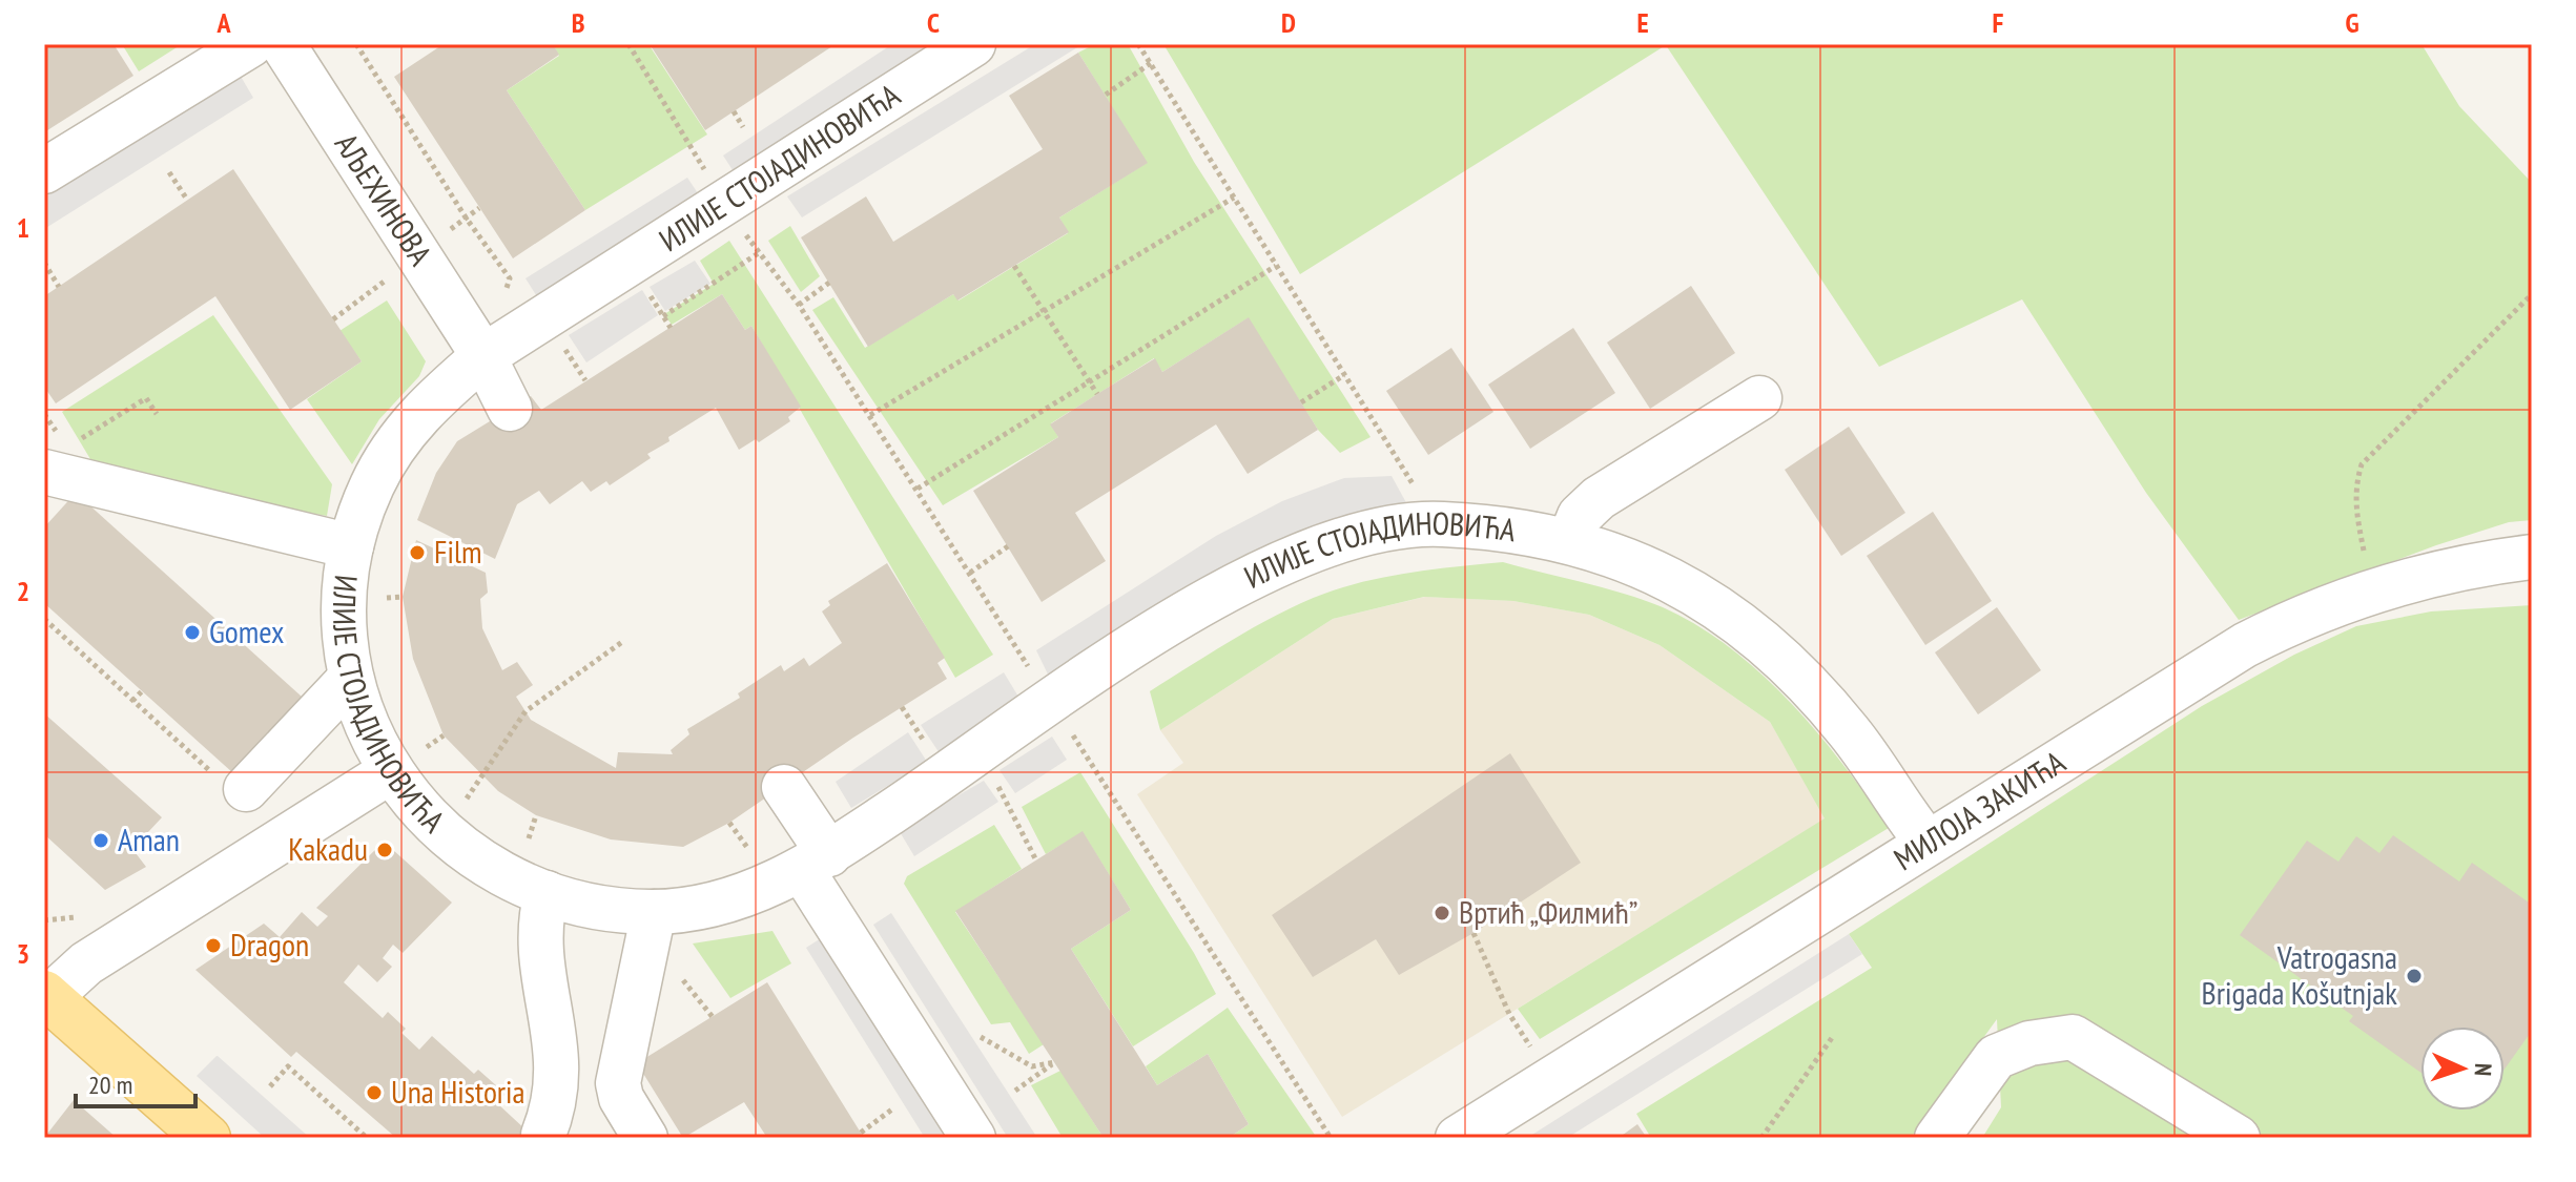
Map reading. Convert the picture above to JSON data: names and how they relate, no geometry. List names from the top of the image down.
{
  "streets": {
    "street": ["ИЛИЈЕ СТОЈАДИНОВИЋА", "АЉЕХИНОВА", "МИЛОЈА ЗАКИЋА"]
  },
  "crossings": [
    ["ИЛИЈЕ СТОЈАДИНОВИЋА", "АЉЕХИНОВА"],
    ["ИЛИЈЕ СТОЈАДИНОВИЋА", "МИЛОЈА ЗАКИЋА"]
  ],
  "places": [
    "Film",
    "Gomex",
    "Aman",
    "Kakadu",
    "Вртић „Филмић”",
    "Dragon",
    "Vatrogasna Brigada Košutnjak",
    "Una Historia"
  ],
  "scale_bar": "20 m",
  "north": "right",
  "grid": {
    "columns": [
      "A",
      "B",
      "C",
      "D",
      "E",
      "F",
      "G"
    ],
    "rows": ["1", "2", "3"]
  }
}
